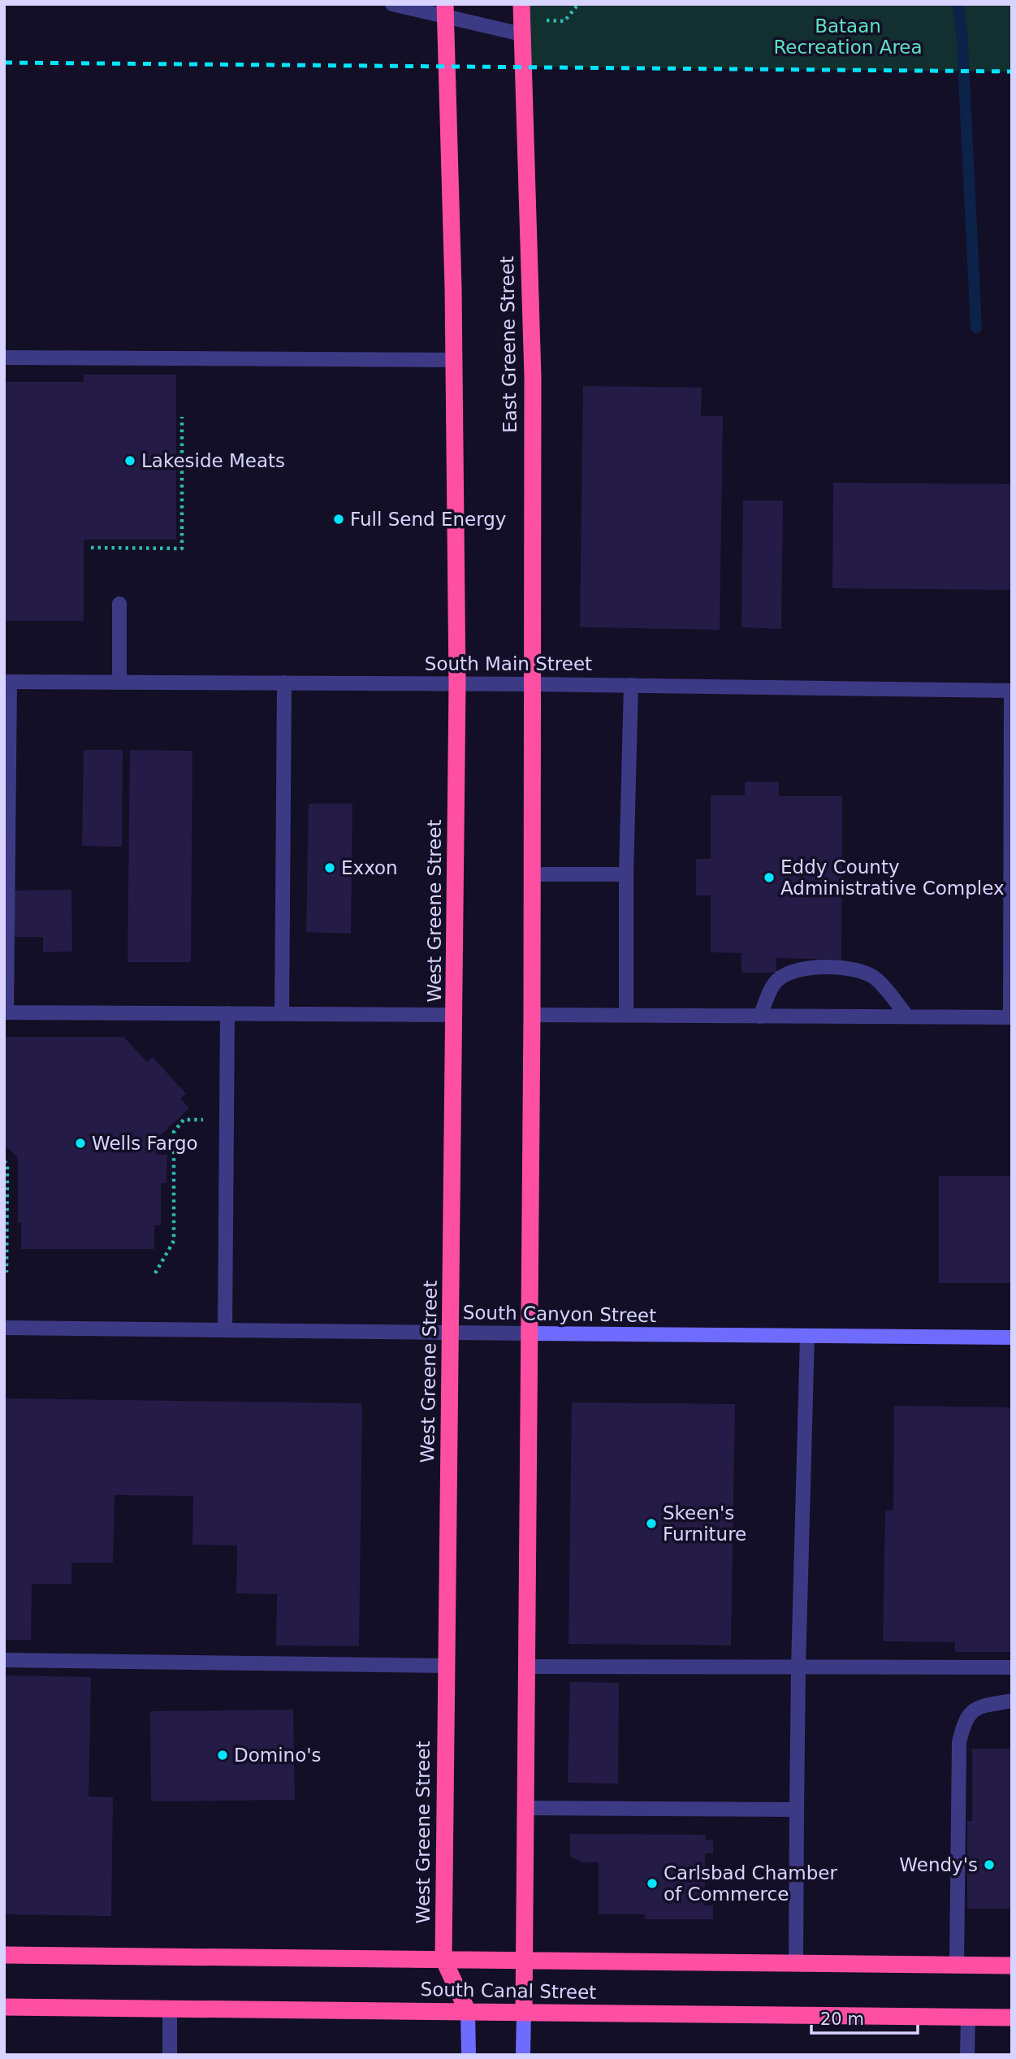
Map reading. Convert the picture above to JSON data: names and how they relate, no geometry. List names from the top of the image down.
{
  "streets": {
    "highway": ["East Greene Street", "West Greene Street", "South Canal Street"],
    "street": ["South Main Street", "South Canyon Street"]
  },
  "crossings": [
    ["East Greene Street", "South Main Street"],
    ["South Main Street", "West Greene Street"],
    ["West Greene Street", "South Canyon Street"],
    ["West Greene Street", "South Canal Street"]
  ],
  "parks": ["Bataan Recreation Area"],
  "places": [
    "Lakeside Meats",
    "Full Send Energy",
    "Exxon",
    "Eddy County Administrative Complex",
    "Wells Fargo",
    "Skeen's Furniture",
    "Domino's",
    "Wendy's",
    "Carlsbad Chamber of Commerce"
  ],
  "scale_bar": "20 m"
}
